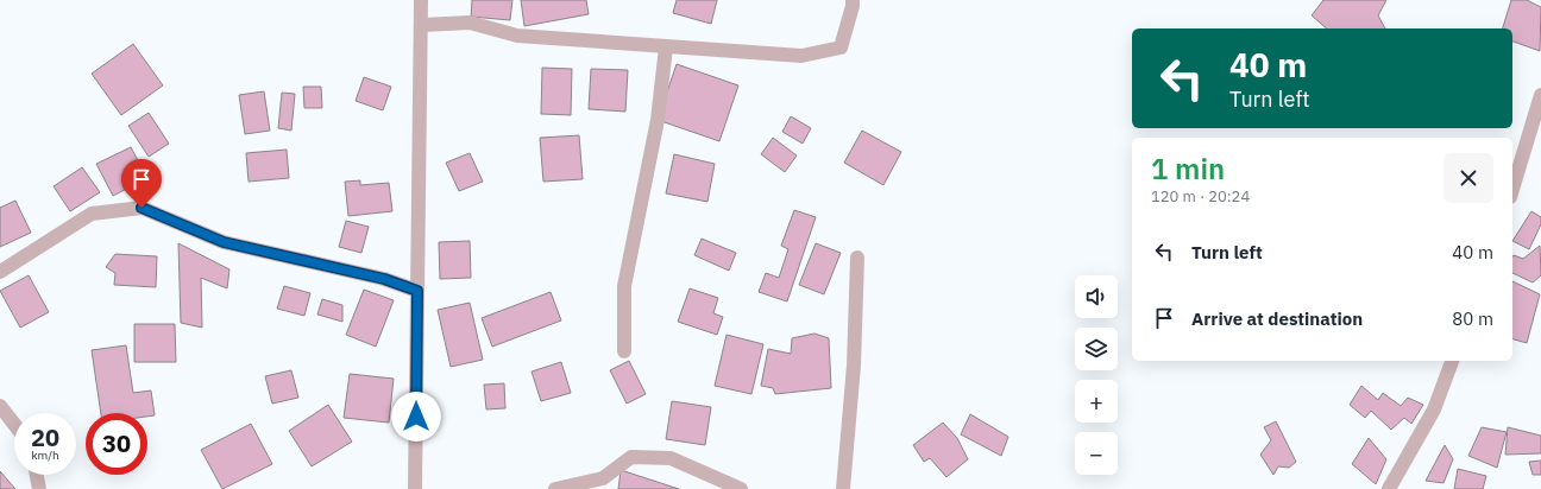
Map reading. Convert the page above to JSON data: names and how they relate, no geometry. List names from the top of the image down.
{
  "page": {
    "turn": ["40 m", "Turn left"],
    "heading": ["1 min", "120 m · 20:24"],
    "list": [
      {
        "name": "Turn left",
        "value": "40 m"
      },
      {
        "name": "Arrive at destination",
        "value": "80 m"
      }
    ],
    "map_buttons": ["+", "−"],
    "speed": "20 km/h",
    "limit": "30"
  }
}
